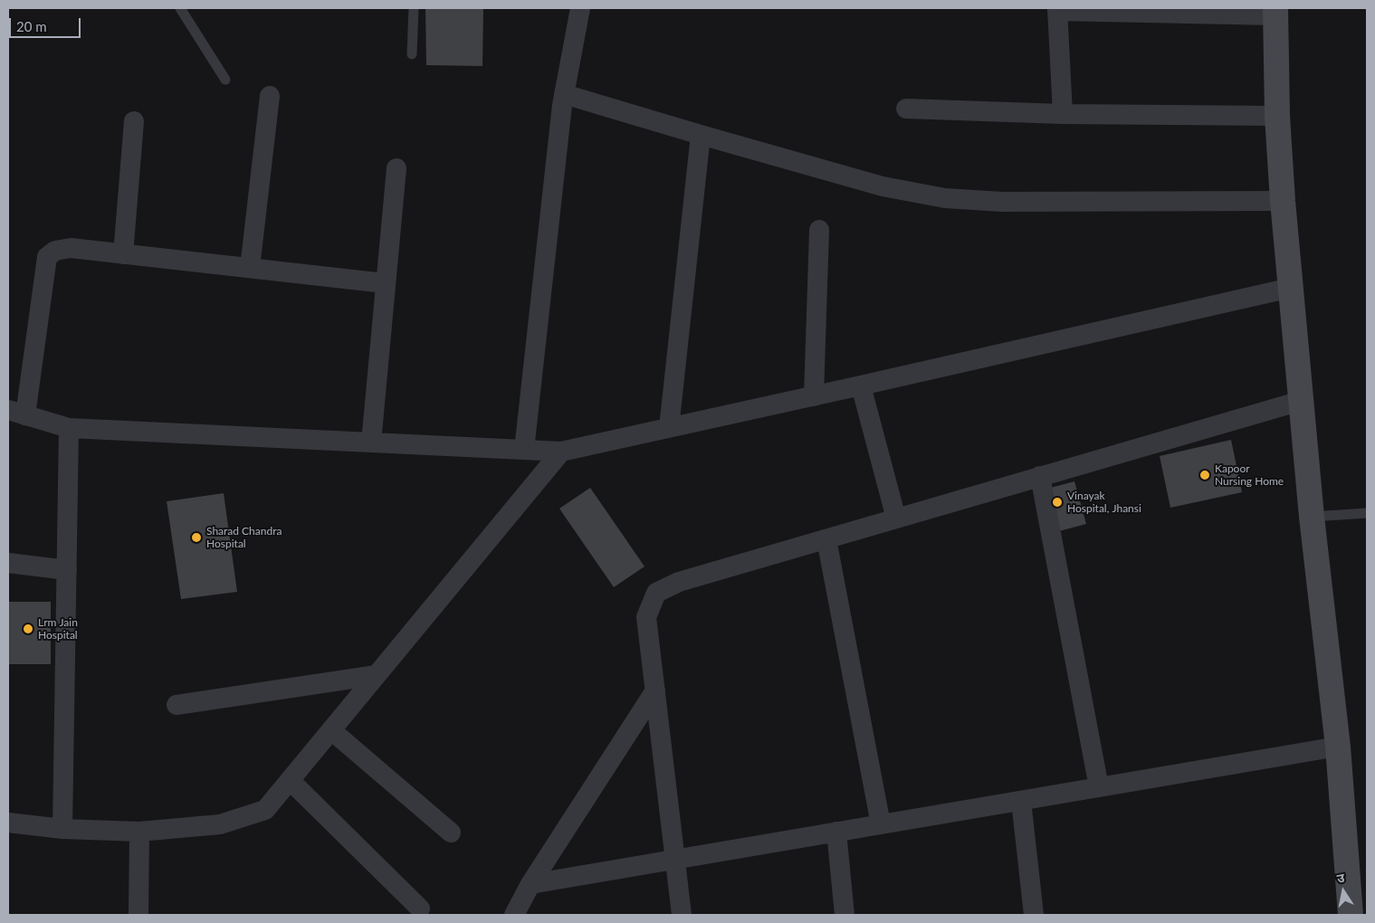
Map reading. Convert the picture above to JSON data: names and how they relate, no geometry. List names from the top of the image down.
{
  "places": [
    "Kapoor Nursing Home",
    "Vinayak Hospital, Jhansi",
    "Sharad Chandra Hospital",
    "Lrm Jain Hospital"
  ],
  "scale_bar": "20 m",
  "north": "top"
}
